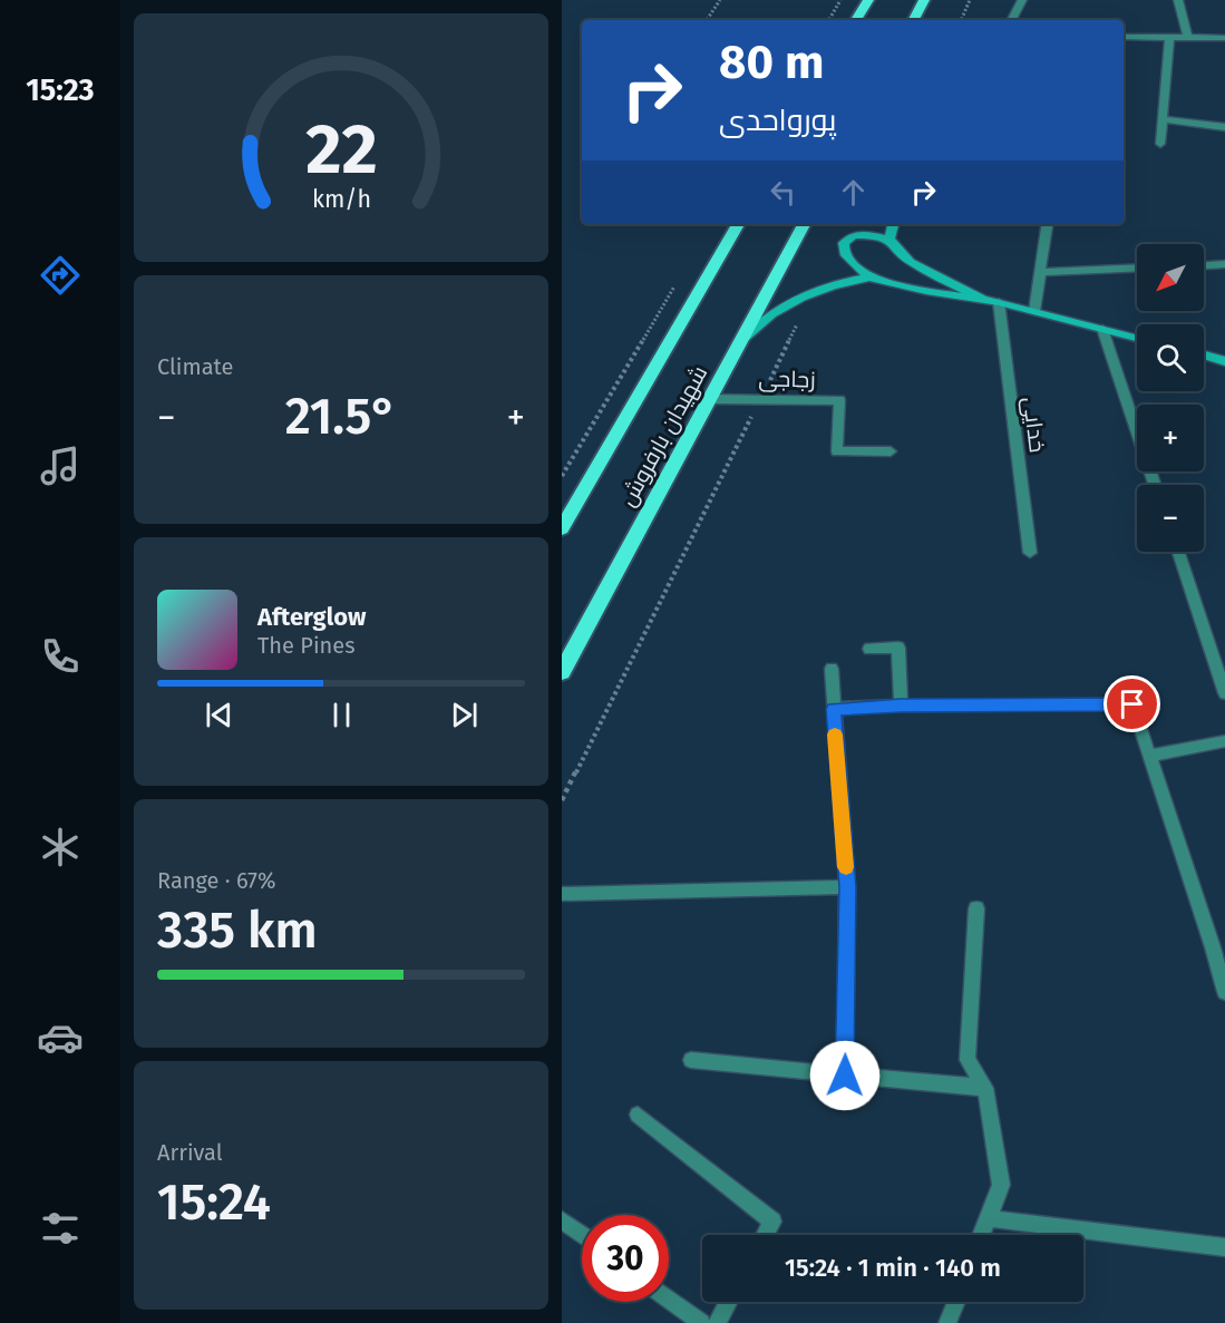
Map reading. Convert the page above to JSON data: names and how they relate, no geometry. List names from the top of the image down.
{
  "streets": {
    "highway": ["شهیدان بارفروش"],
    "street": ["زجاجی", "خدایی"]
  },
  "crossings": [
    ["زجاجی", "شهیدان بارفروش"]
  ],
  "north": "bottom left",
  "page": {
    "tabs": "15:23",
    "turn": ["80 m", "پورواحدی"],
    "map_buttons": ["+", "−"],
    "tile": [
      "Climate",
      ["Range · 67%", "335 km"],
      ["Arrival", "15:24"]
    ],
    "heat": ["−", "21.5°", "+"],
    "song": ["Afterglow", "The Pines"],
    "limit": "30",
    "trip": "15:24 · 1 min · 140 m",
    "gauge": ["22", "km/h"]
  }
}
